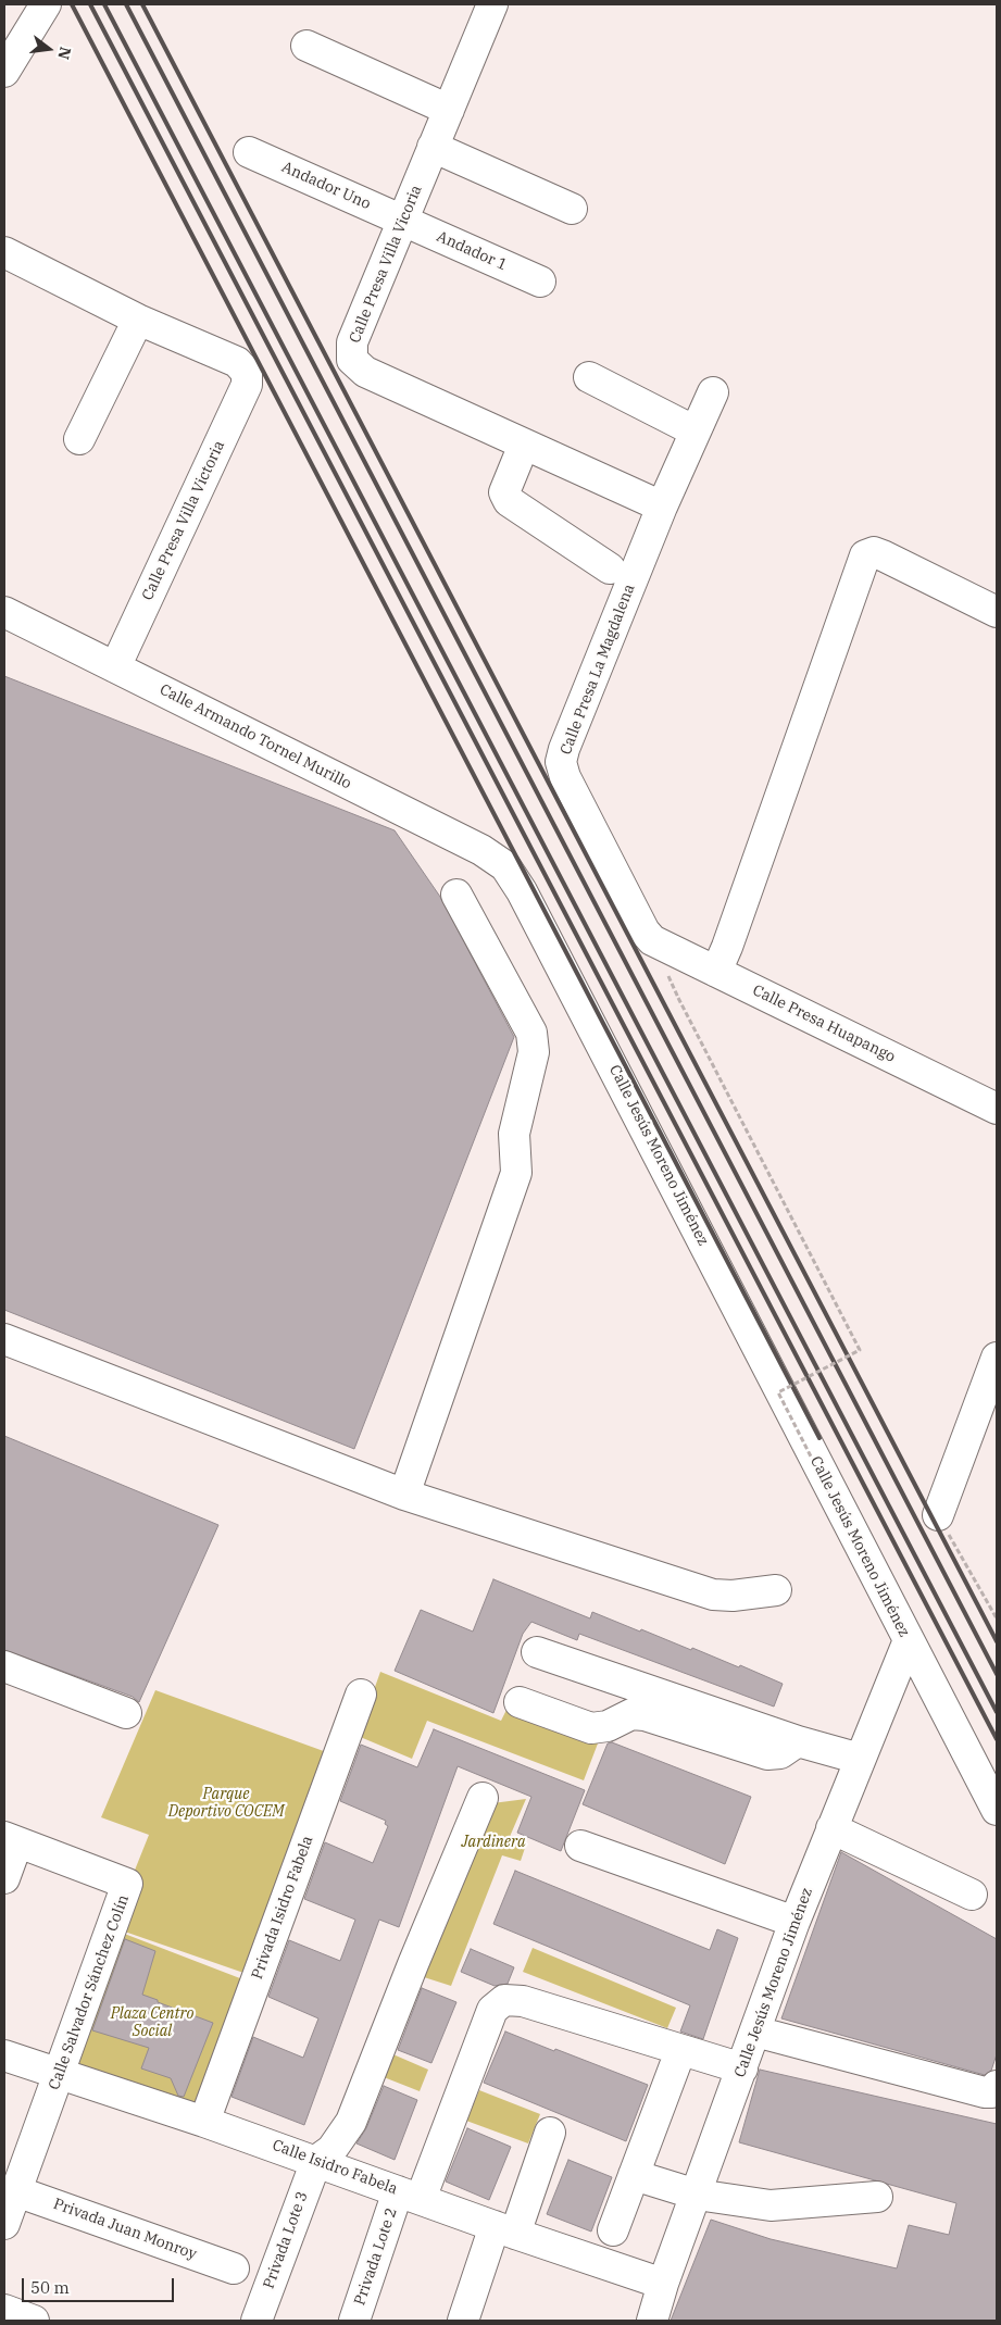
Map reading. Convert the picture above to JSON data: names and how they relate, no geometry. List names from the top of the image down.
{
  "streets": {
    "street": [
      "Andador Uno",
      "Andador 1",
      "Calle Presa Villa Vicoria",
      "Calle Presa Villa Victoria",
      "Calle Presa La Magdalena",
      "Calle Armando Tornel Murillo",
      "Calle Presa Huapango",
      "Calle Jesús Moreno Jiménez",
      "Privada Isidro Fabela",
      "Calle Salvador Sánchez Colín",
      "Calle Isidro Fabela",
      "Privada Juan Monroy",
      "Privada Lote 3",
      "Privada Lote 2"
    ]
  },
  "crossings": [
    ["Andador Uno", "Andador 1"],
    ["Andador Uno", "Calle Presa Villa Vicoria"],
    ["Andador 1", "Calle Presa Villa Vicoria"],
    ["Calle Presa Villa Vicoria", "Calle Presa La Magdalena"],
    ["Calle Presa Villa Victoria", "Calle Armando Tornel Murillo"],
    ["Calle Presa La Magdalena", "Calle Presa Huapango"],
    ["Calle Armando Tornel Murillo", "Calle Jesús Moreno Jiménez"],
    ["Calle Jesús Moreno Jiménez", "Calle Isidro Fabela"],
    ["Calle Jesús Moreno Jiménez", "Privada Lote 2"],
    ["Privada Isidro Fabela", "Calle Isidro Fabela"],
    ["Calle Salvador Sánchez Colín", "Calle Isidro Fabela"],
    ["Calle Salvador Sánchez Colín", "Privada Juan Monroy"],
    ["Calle Isidro Fabela", "Privada Lote 3"],
    ["Calle Isidro Fabela", "Privada Lote 2"]
  ],
  "parks": ["Parque Deportivo COCEM", "Jardinera", "Plaza Centro Social"],
  "scale_bar": "50 m",
  "north": "right"
}
